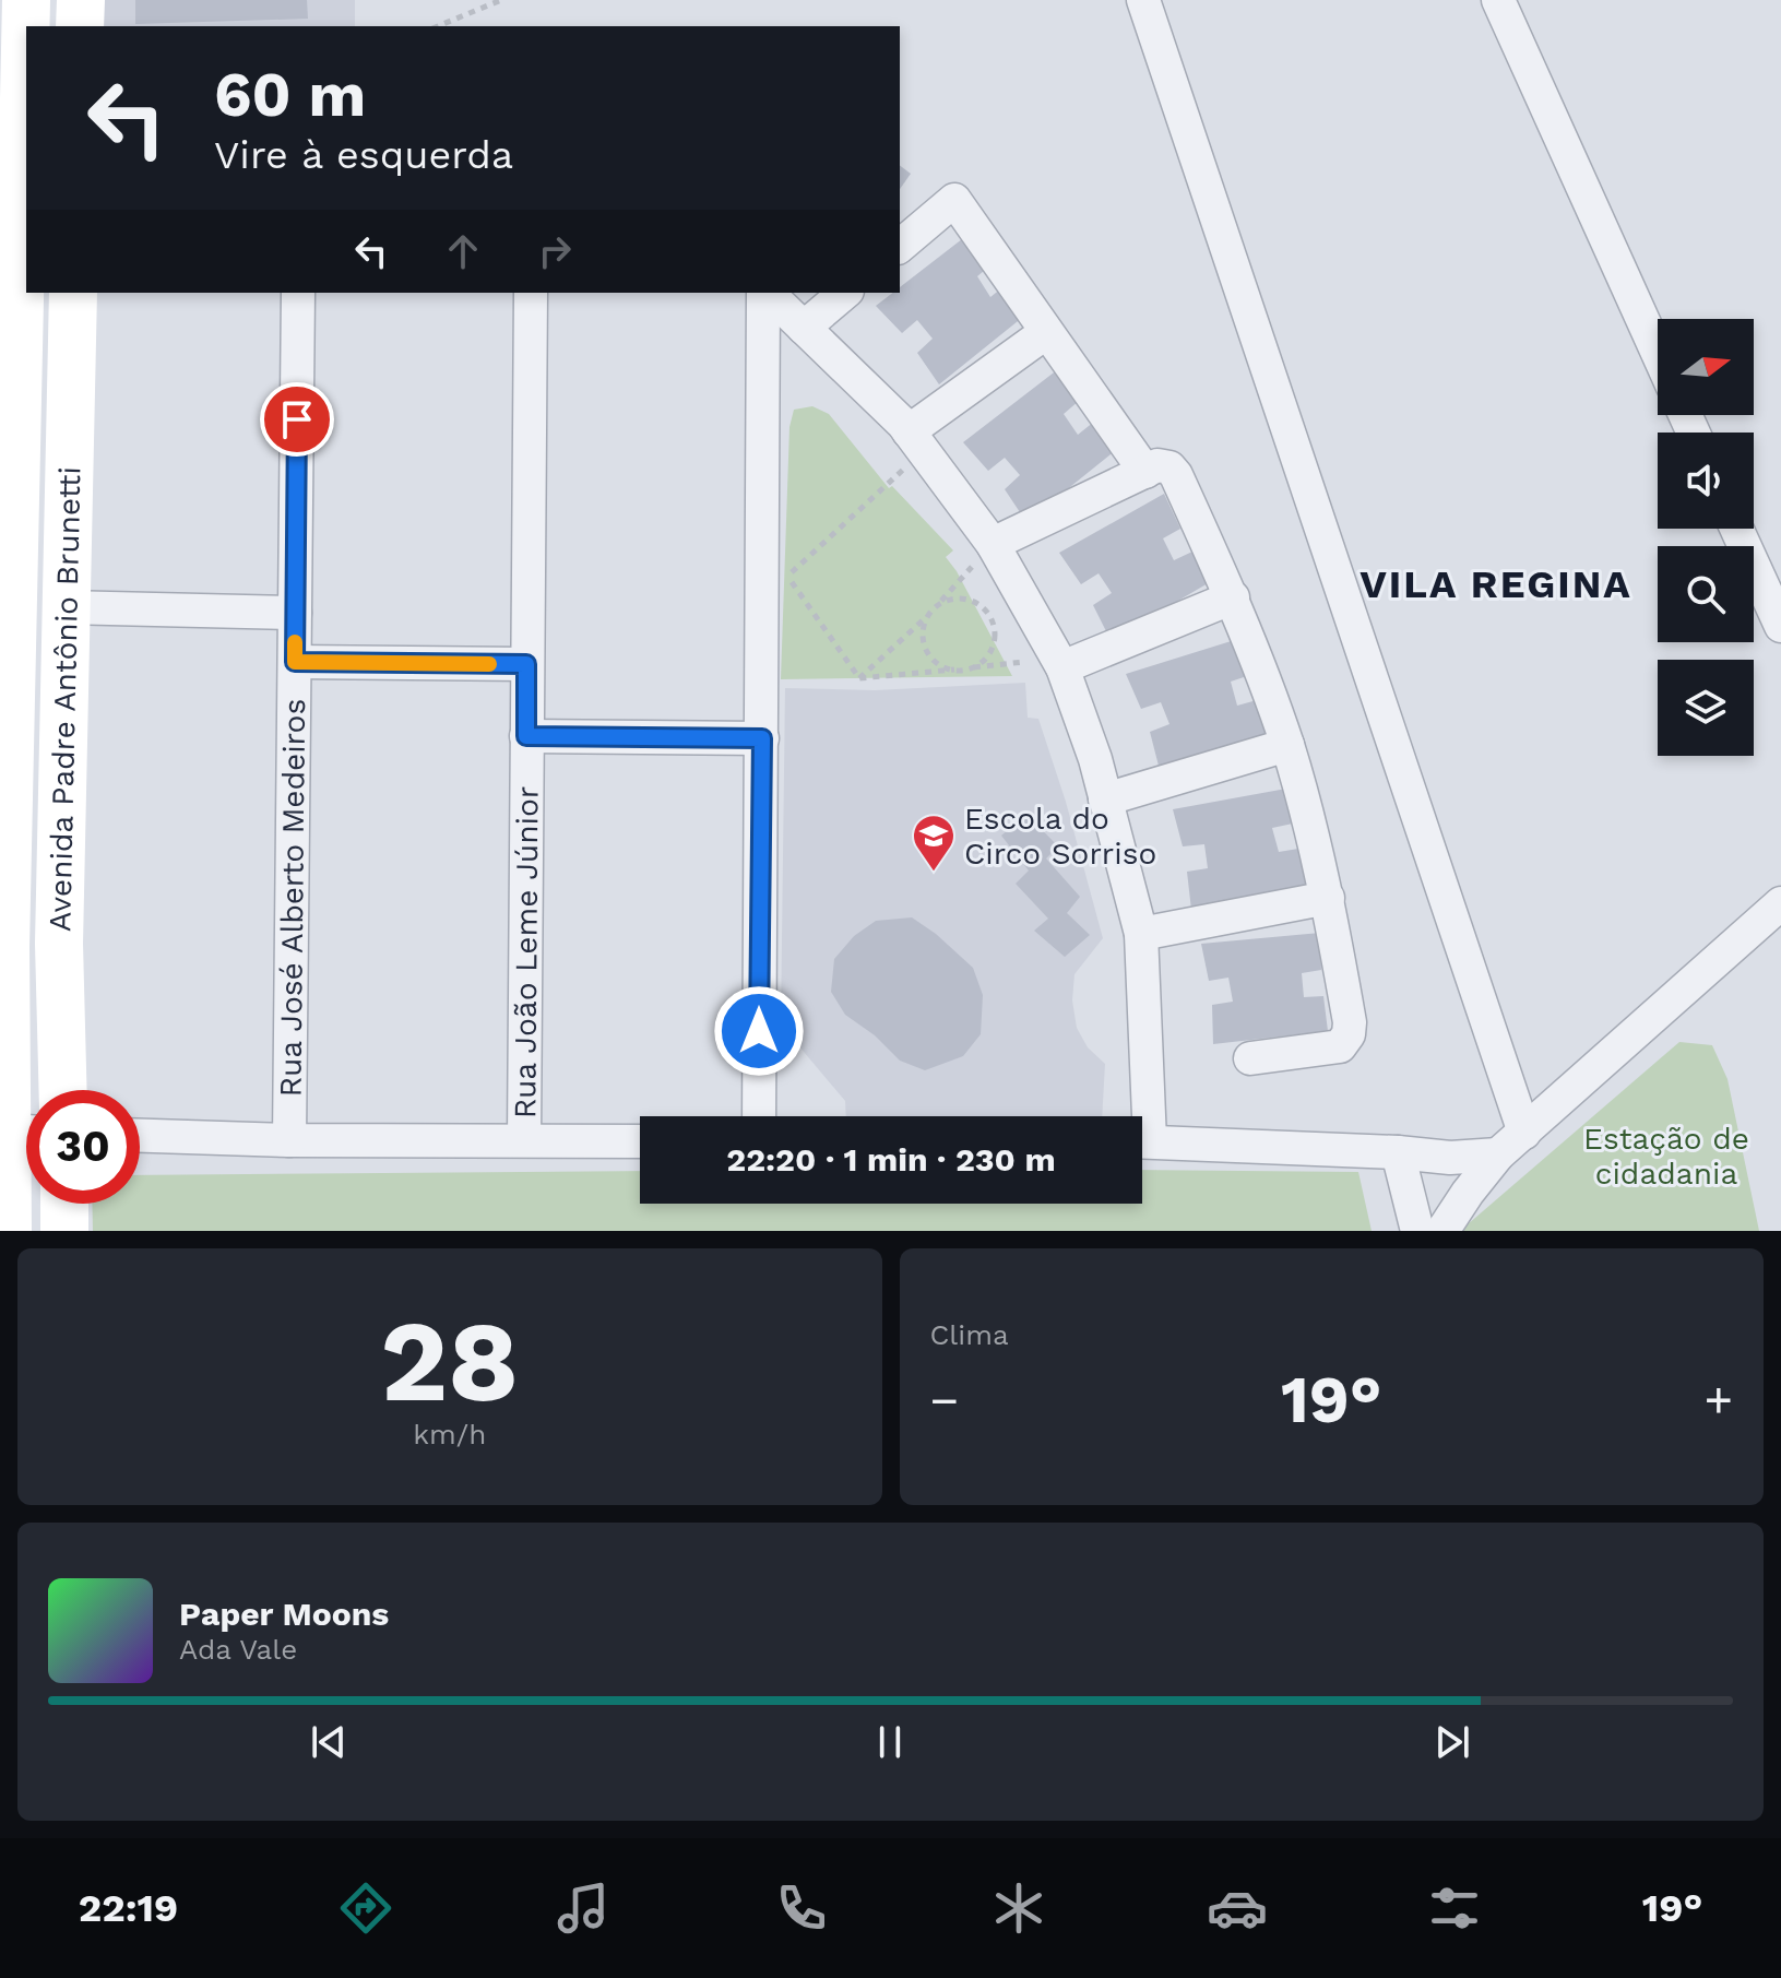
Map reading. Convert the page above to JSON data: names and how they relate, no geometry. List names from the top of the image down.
{
  "streets": {
    "main road": ["Avenida Padre Antônio Brunetti"],
    "street": ["Rua José Alberto Medeiros", "Rua João Leme Júnior"]
  },
  "districts": ["VILA REGINA"],
  "parks": ["Estação de cidadania"],
  "places": {
    "school or university": ["Escola do Circo Sorriso"]
  },
  "north": "right",
  "page": {
    "turn": ["60 m", "Vire à esquerda"],
    "limit": "30",
    "trip": "22:20 · 1 min · 230 m",
    "tile": [
      ["28", "km/h"],
      "Clima"
    ],
    "heat": ["−", "19°", "+"],
    "song": ["Paper Moons", "Ada Vale"],
    "tabs": ["22:19", "19°"]
  }
}
